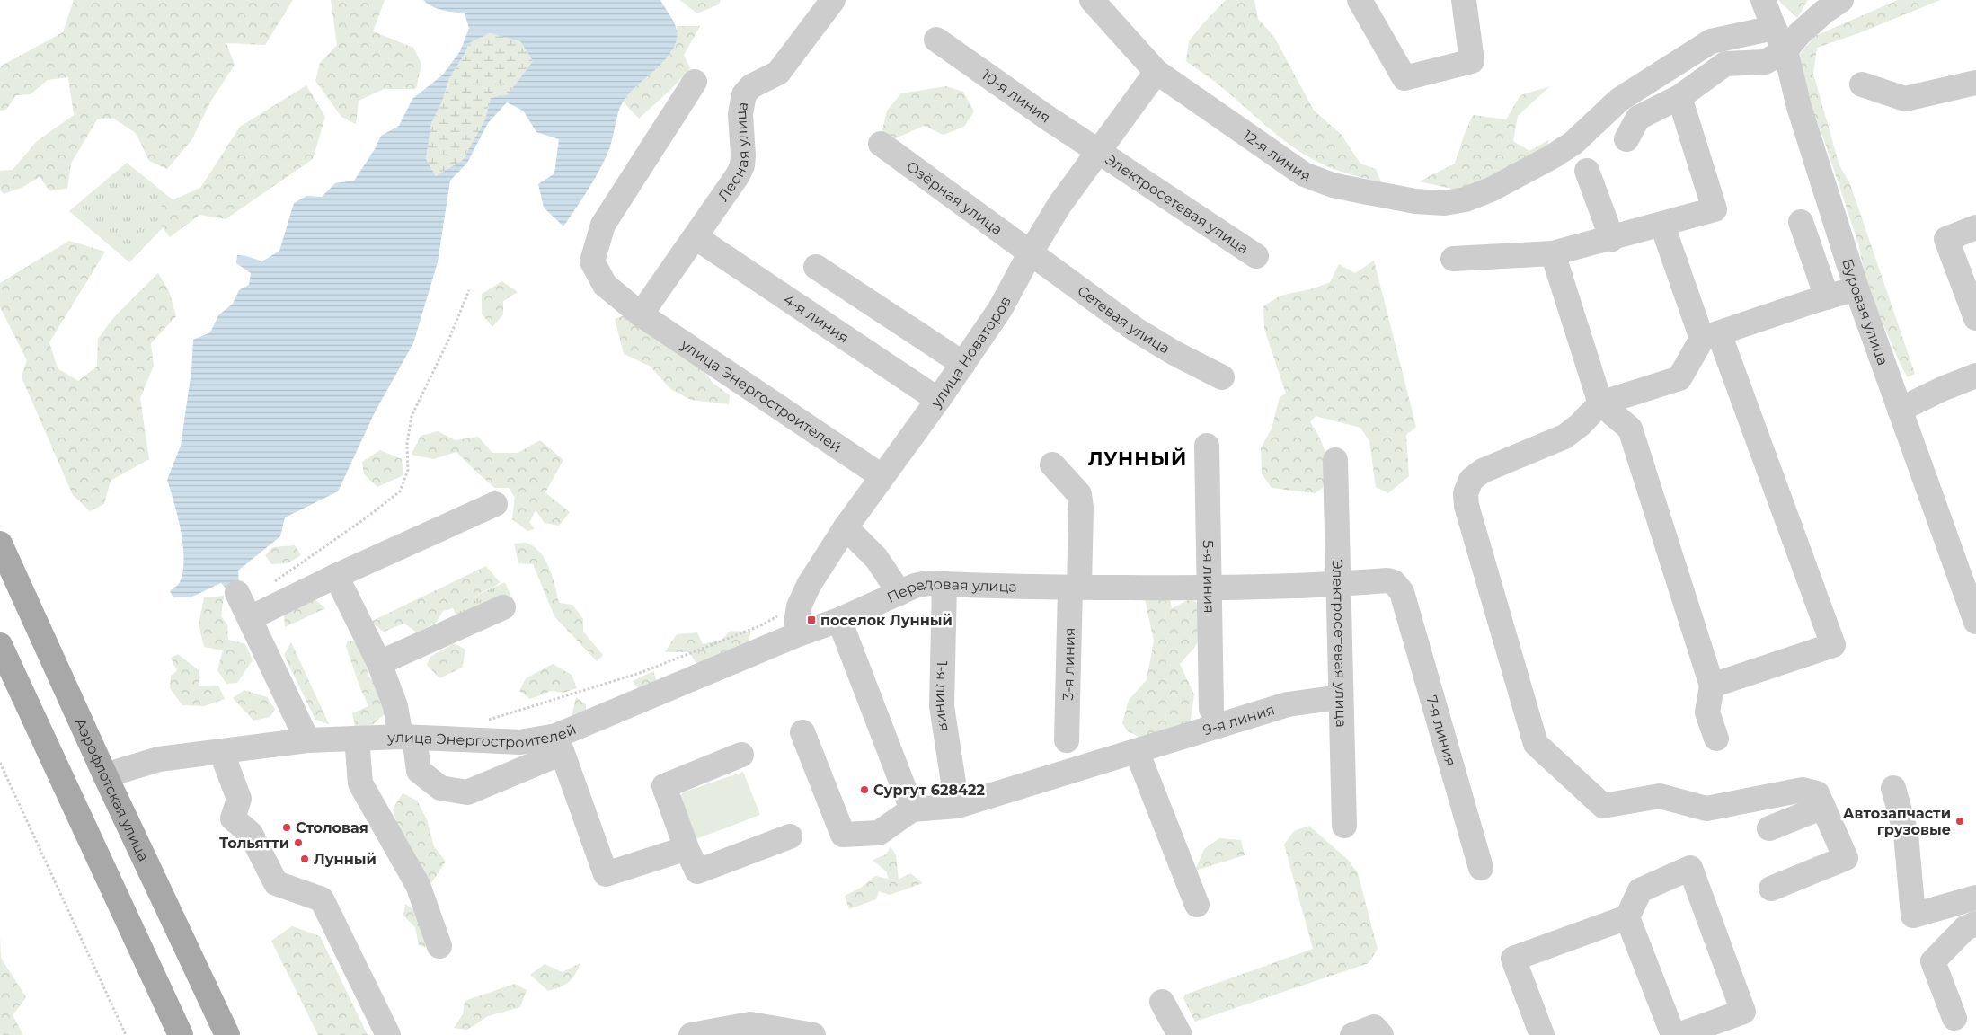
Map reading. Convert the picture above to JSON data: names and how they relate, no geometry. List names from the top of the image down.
{
  "streets": {
    "main road": ["Аэрофлотская улица"],
    "street": [
      "10-я линия",
      "Лесная улица",
      "12-я линия",
      "Озёрная улица",
      "Электросетевая улица",
      "Буровая улица",
      "4-я линия",
      "Сетевая улица",
      "улица Новаторов",
      "улица Энергостроителей",
      "5-я линия",
      "Передовая улица",
      "3-я линия",
      "1-я линия",
      "9-я линия",
      "7-я линия"
    ]
  },
  "crossings": [
    ["10-я линия", "Электросетевая улица"],
    ["10-я линия", "улица Новаторов"],
    ["Лесная улица", "4-я линия"],
    ["Лесная улица", "улица Энергостроителей"],
    ["12-я линия", "Буровая улица"],
    ["12-я линия", "улица Новаторов"],
    ["Озёрная улица", "Сетевая улица"],
    ["Озёрная улица", "улица Новаторов"],
    ["Электросетевая улица", "улица Новаторов"],
    ["Электросетевая улица", "9-я линия"],
    ["Электросетевая улица", "7-я линия"],
    ["4-я линия", "улица Новаторов"],
    ["Сетевая улица", "улица Новаторов"],
    ["улица Новаторов", "улица Энергостроителей"],
    ["улица Энергостроителей", "Передовая улица"],
    ["улица Энергостроителей", "Аэрофлотская улица"],
    ["Передовая улица", "3-я линия"],
    ["Передовая улица", "1-я линия"],
    ["1-я линия", "9-я линия"]
  ],
  "districts": ["ЛУННЫЙ"],
  "places": {
    "transit": ["поселок Лунный"],
    "other": [
      "Сургут 628422",
      "Автозапчасти грузовые",
      "Столовая",
      "Тольятти",
      "Лунный"
    ]
  }
}
